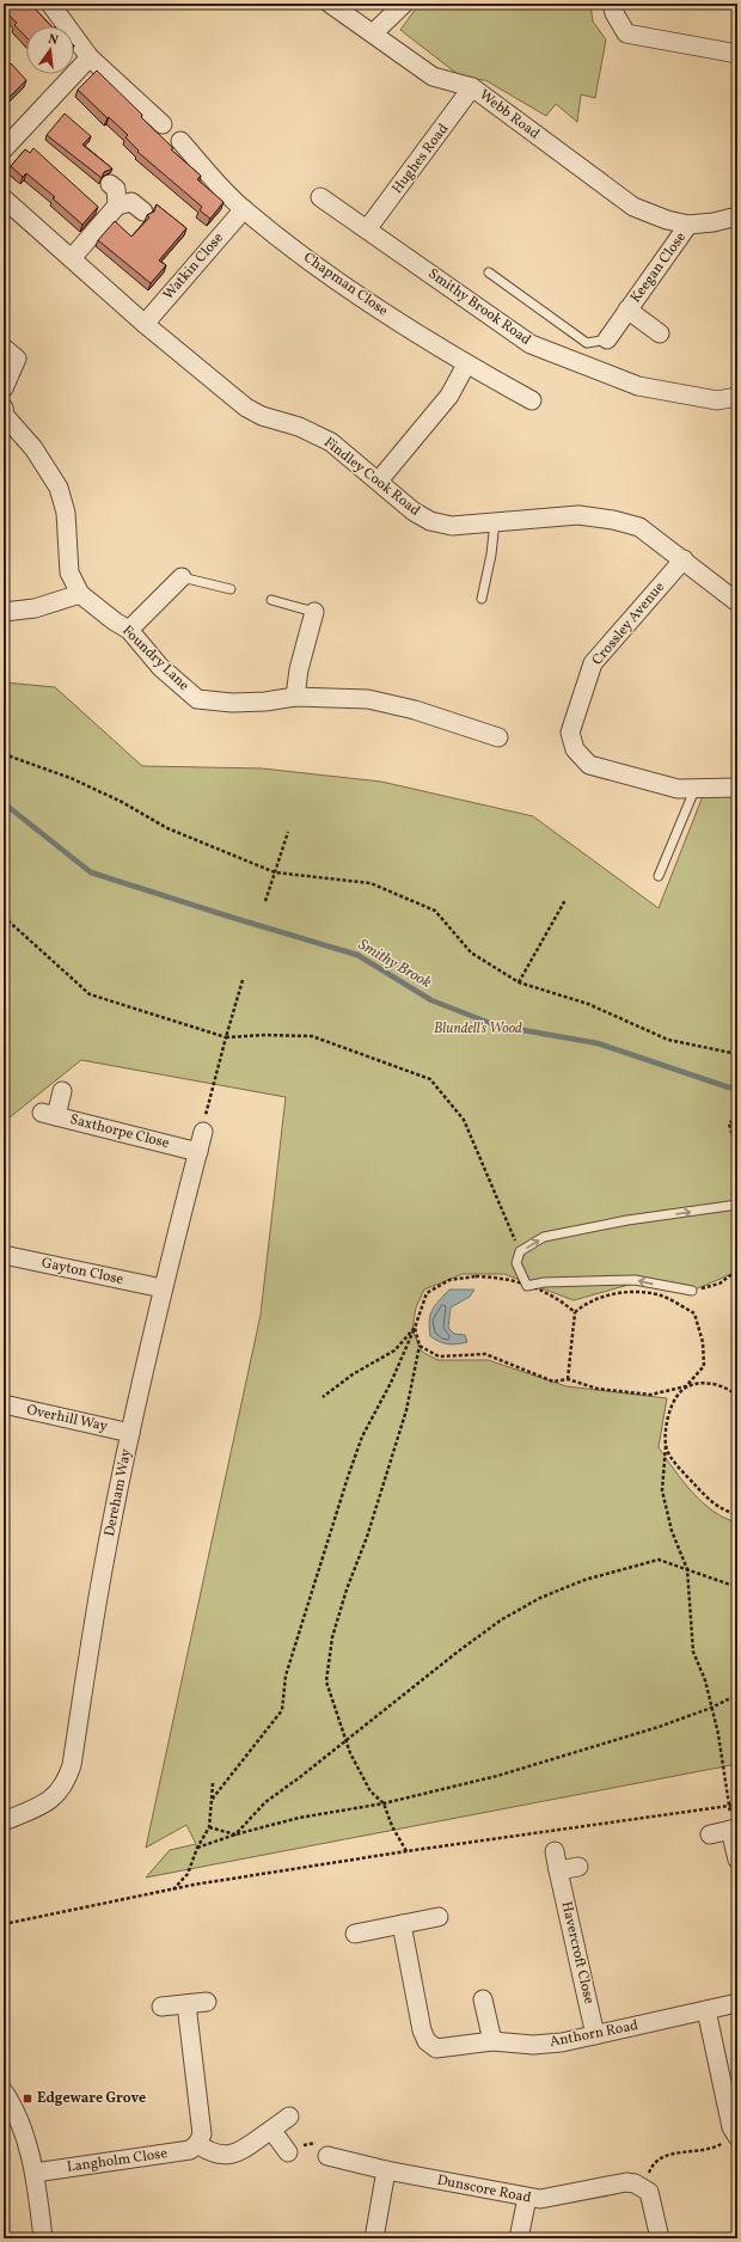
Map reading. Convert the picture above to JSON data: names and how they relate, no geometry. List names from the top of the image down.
{
  "streets": {
    "street": [
      "Webb Road",
      "Hughes Road",
      "Watkin Close",
      "Keegan Close",
      "Chapman Close",
      "Smithy Brook Road",
      "Findley Cook Road",
      "Crossley Avenue",
      "Foundry Lane",
      "Saxthorpe Close",
      "Gayton Close",
      "Overhill Way",
      "Dereham Way",
      "Havercroft Close",
      "Anthorn Road",
      "Langholm Close",
      "Dunscore Road"
    ]
  },
  "crossings": [
    ["Webb Road", "Hughes Road"],
    ["Webb Road", "Keegan Close"],
    ["Hughes Road", "Smithy Brook Road"],
    ["Watkin Close", "Chapman Close"],
    ["Watkin Close", "Findley Cook Road"],
    ["Findley Cook Road", "Crossley Avenue"],
    ["Saxthorpe Close", "Dereham Way"],
    ["Gayton Close", "Dereham Way"],
    ["Overhill Way", "Dereham Way"],
    ["Havercroft Close", "Anthorn Road"]
  ],
  "water": ["Smithy Brook"],
  "parks": ["Blundell's Wood"],
  "places": {
    "transit": ["Edgeware Grove"]
  },
  "north": "top"
}
